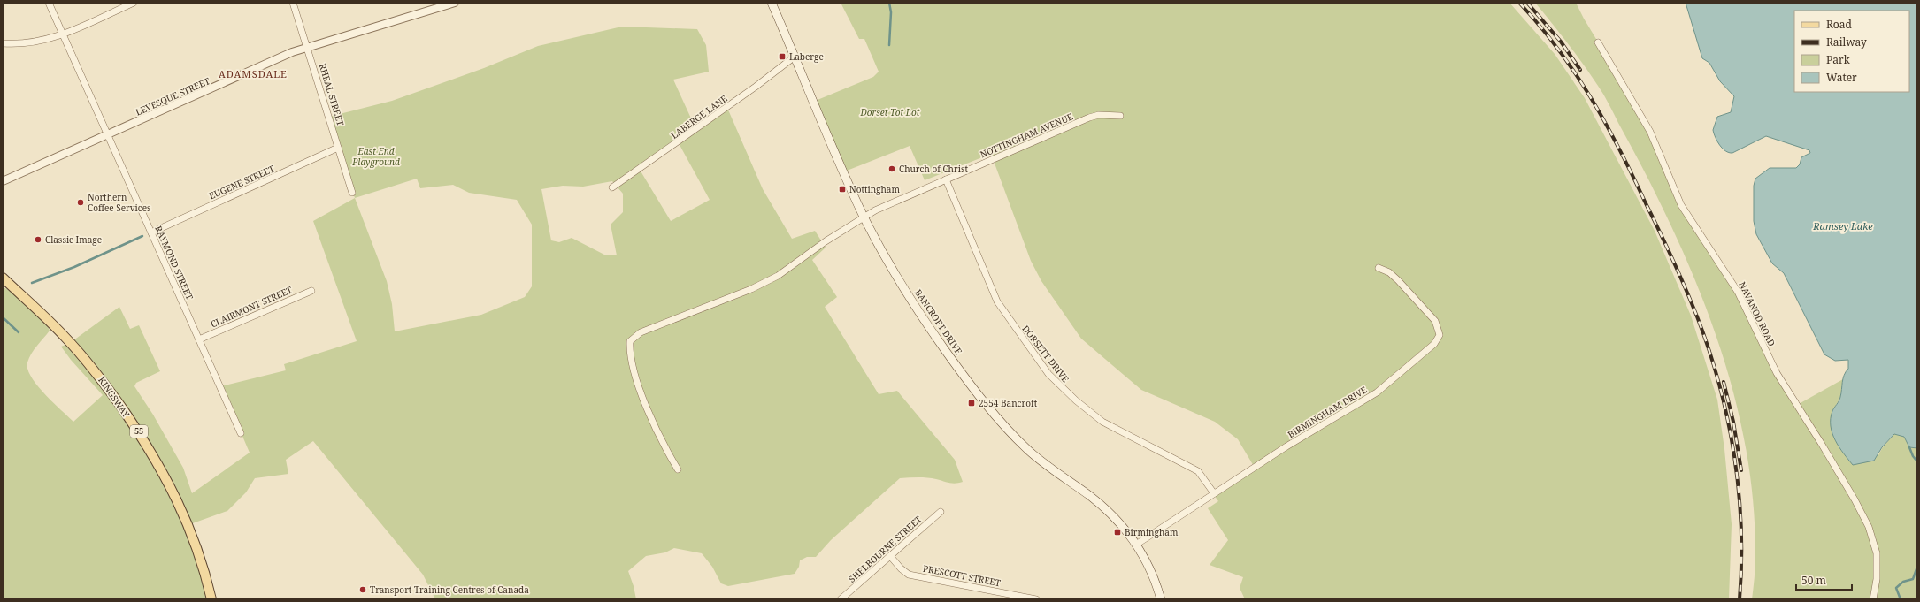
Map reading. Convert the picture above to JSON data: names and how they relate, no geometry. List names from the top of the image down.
{
  "streets": {
    "main road": ["BANCROFT DRIVE", "KINGSWAY", "55"],
    "street": [
      "RHEAL STREET",
      "LEVESQUE STREET",
      "LABERGE LANE",
      "NOTTINGHAM AVENUE",
      "EUGENE STREET",
      "RAYMOND STREET",
      "CLAIRMONT STREET",
      "NAVANOD ROAD",
      "DORSETT DRIVE",
      "BIRMINGHAM DRIVE",
      "SHELBOURNE STREET",
      "PRESCOTT STREET"
    ]
  },
  "crossings": [
    ["RHEAL STREET", "LEVESQUE STREET"],
    ["RHEAL STREET", "EUGENE STREET"],
    ["LEVESQUE STREET", "RAYMOND STREET"],
    ["LABERGE LANE", "BANCROFT DRIVE"],
    ["NOTTINGHAM AVENUE", "BANCROFT DRIVE"],
    ["NOTTINGHAM AVENUE", "DORSETT DRIVE"],
    ["EUGENE STREET", "RAYMOND STREET"],
    ["RAYMOND STREET", "CLAIRMONT STREET"],
    ["BANCROFT DRIVE", "BIRMINGHAM DRIVE"],
    ["DORSETT DRIVE", "BIRMINGHAM DRIVE"],
    ["SHELBOURNE STREET", "PRESCOTT STREET"]
  ],
  "districts": ["ADAMSDALE"],
  "water": ["Ramsey Lake"],
  "parks": ["Dorset Tot Lot", "East End Playground"],
  "places": {
    "transit": [
      "Laberge",
      "Nottingham",
      "2554 Bancroft",
      "Birmingham"
    ],
    "other": [
      "Church of Christ",
      "Northern Coffee Services",
      "Classic Image",
      "Transport Training Centres of Canada"
    ]
  },
  "legend": [
    "Road",
    "Railway",
    "Park",
    "Water"
  ],
  "scale_bar": "50 m"
}
